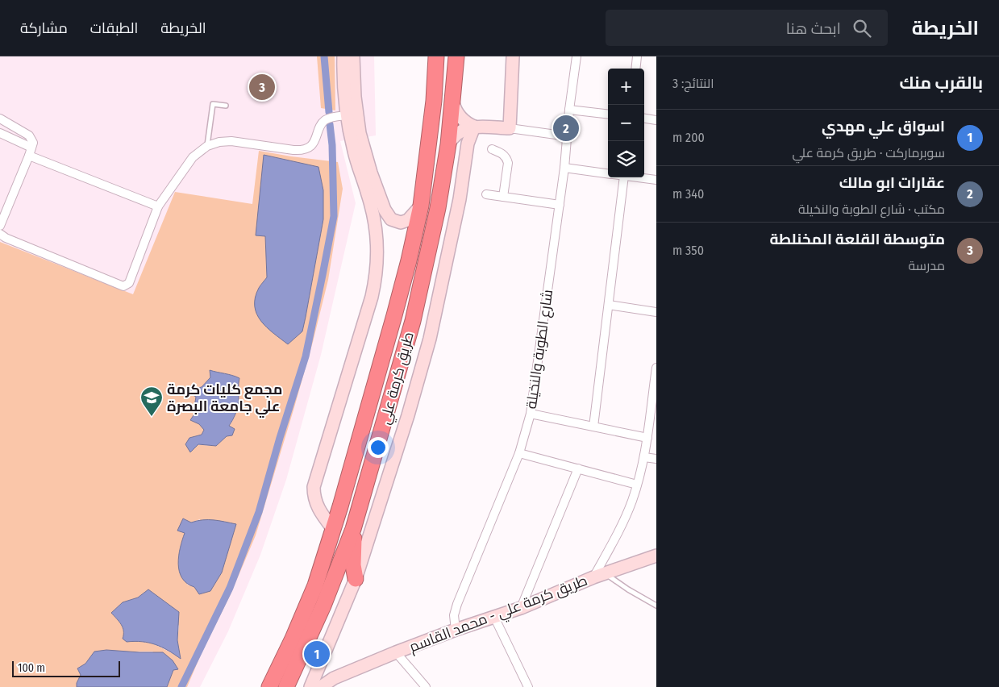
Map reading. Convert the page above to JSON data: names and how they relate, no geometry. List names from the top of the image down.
{
  "streets": {
    "highway": ["طريق كرمة علي"],
    "main road": ["طريق كرمة علي - محمد القاسم"],
    "street": ["شارع الطوبة والنخيلة"]
  },
  "crossings": [
    ["شارع الطوبة والنخيلة", "طريق كرمة علي - محمد القاسم"]
  ],
  "places": {
    "school or university": ["مجمع كليات كرمة علي جامعة البصرة"]
  },
  "scale_bar": "100 m",
  "page": {
    "header": "الخريطة",
    "search": "ابحث هنا",
    "nav": ["الخريطة", "الطبقات", "مشاركة"],
    "heading": ["بالقرب منك", "النتائج: 3"],
    "map_buttons": ["+", "−"],
    "pins": ["3", "2", "1"],
    "list": [
      {
        "mark": "1",
        "name": "اسواق علي مهدي",
        "note": "سوبرماركت · طريق كرمة علي",
        "value": "200 m"
      },
      {
        "mark": "2",
        "name": "عقارات ابو مالك",
        "note": "مكتب · شارع الطوبة والنخيلة",
        "value": "340 m"
      },
      {
        "mark": "3",
        "name": "متوسطة القلعة المخنلطة",
        "note": "مدرسة",
        "value": "350 m"
      }
    ],
    "scale": "100 m"
  }
}
